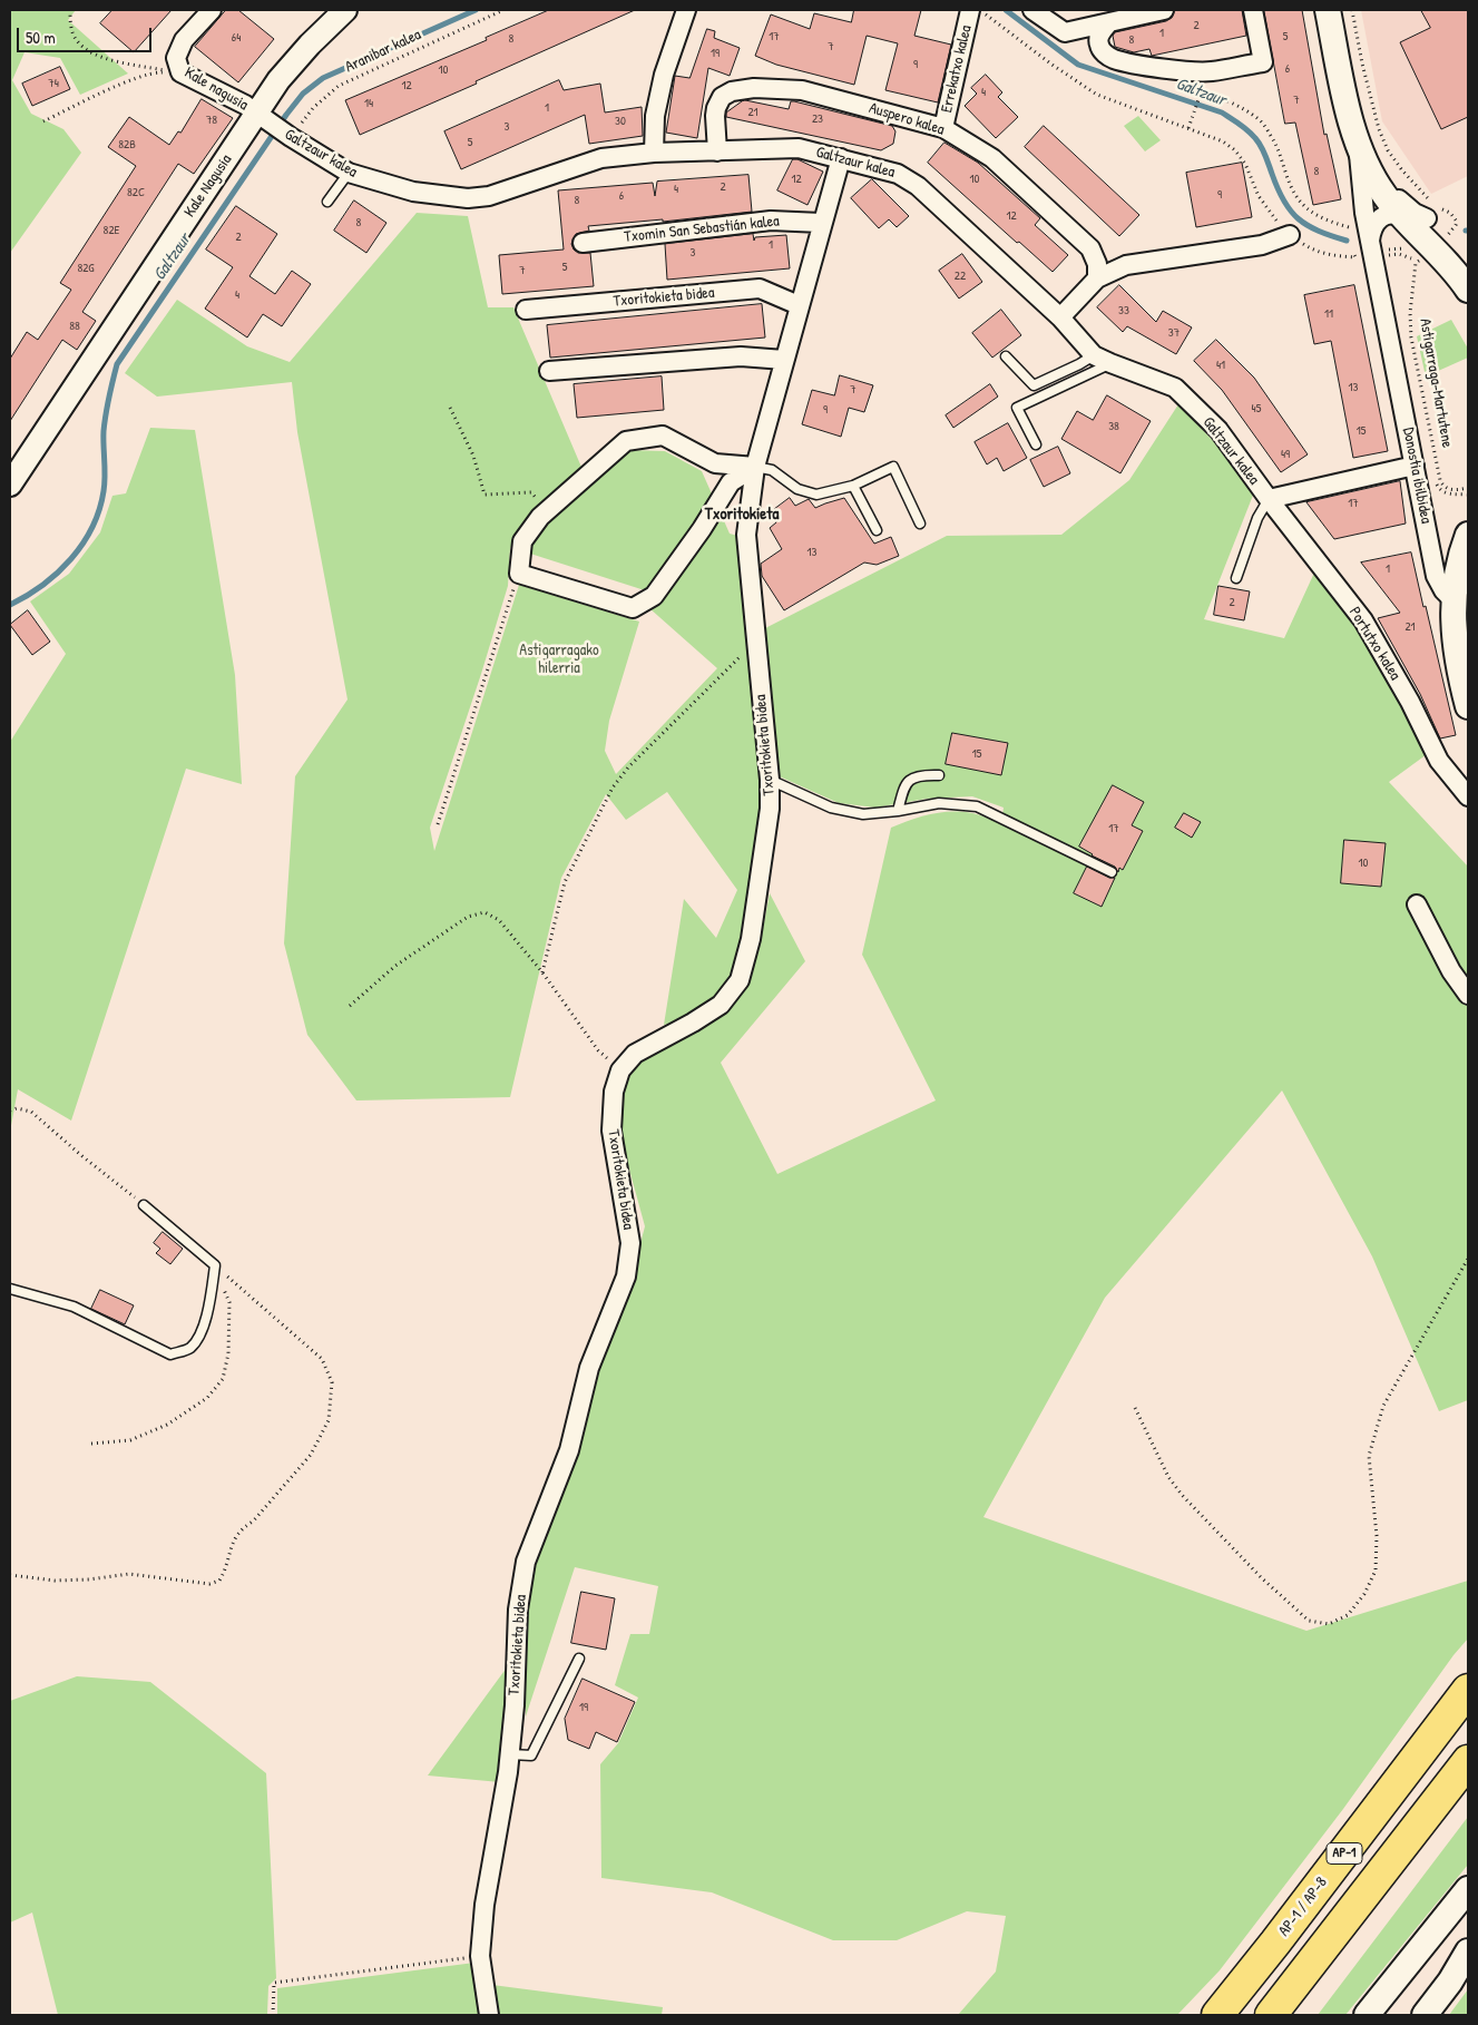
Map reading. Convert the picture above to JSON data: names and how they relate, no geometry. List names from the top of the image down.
{
  "streets": {
    "highway": ["AP-1", "AP-1 / AP-8"],
    "main road": ["Donostia ibilbidea"],
    "street": [
      "Errekatxo kalea",
      "Kale nagusia",
      "Auspero kalea",
      "Galtzaur kalea",
      "Kale Nagusia",
      "Txomin San Sebastián kalea",
      "Txoritokieta bidea",
      "Portutxo kalea"
    ],
    "path": ["Aranibar kalea", "Astigarraga-Martutene"]
  },
  "crossings": [
    ["Aranibar kalea", "Galtzaur kalea"],
    ["Errekatxo kalea", "Auspero kalea"],
    ["Kale nagusia", "Galtzaur kalea"],
    ["Kale nagusia", "Kale Nagusia"],
    ["Auspero kalea", "Galtzaur kalea"],
    ["Galtzaur kalea", "Kale Nagusia"],
    ["Galtzaur kalea", "Txoritokieta bidea"],
    ["Galtzaur kalea", "Donostia ibilbidea"],
    ["Galtzaur kalea", "Portutxo kalea"],
    ["Txomin San Sebastián kalea", "Txoritokieta bidea"],
    ["Astigarraga-Martutene", "Donostia ibilbidea"]
  ],
  "districts": ["Txoritokieta"],
  "water": ["Galtzaur"],
  "parks": ["Astigarragako hilerria"],
  "house_numbers": [
    "2",
    "1",
    "17",
    "5",
    "64",
    "8",
    "8",
    "7",
    "19",
    "9",
    "6",
    "10",
    "74",
    "12",
    "4",
    "7",
    "14",
    "1",
    "21",
    "23",
    "78",
    "30",
    "3",
    "5",
    "82B",
    "8",
    "12",
    "10",
    "2",
    "4",
    "82C",
    "9",
    "6",
    "8",
    "12",
    "8",
    "82E",
    "2",
    "1",
    "3",
    "5",
    "82G",
    "7",
    "22",
    "4",
    "33",
    "11",
    "88",
    "37",
    "41",
    "13",
    "7",
    "45",
    "9",
    "38",
    "15",
    "49",
    "17",
    "13",
    "1",
    "2",
    "21",
    "15",
    "17",
    "10",
    "19"
  ],
  "scale_bar": "50 m"
}
